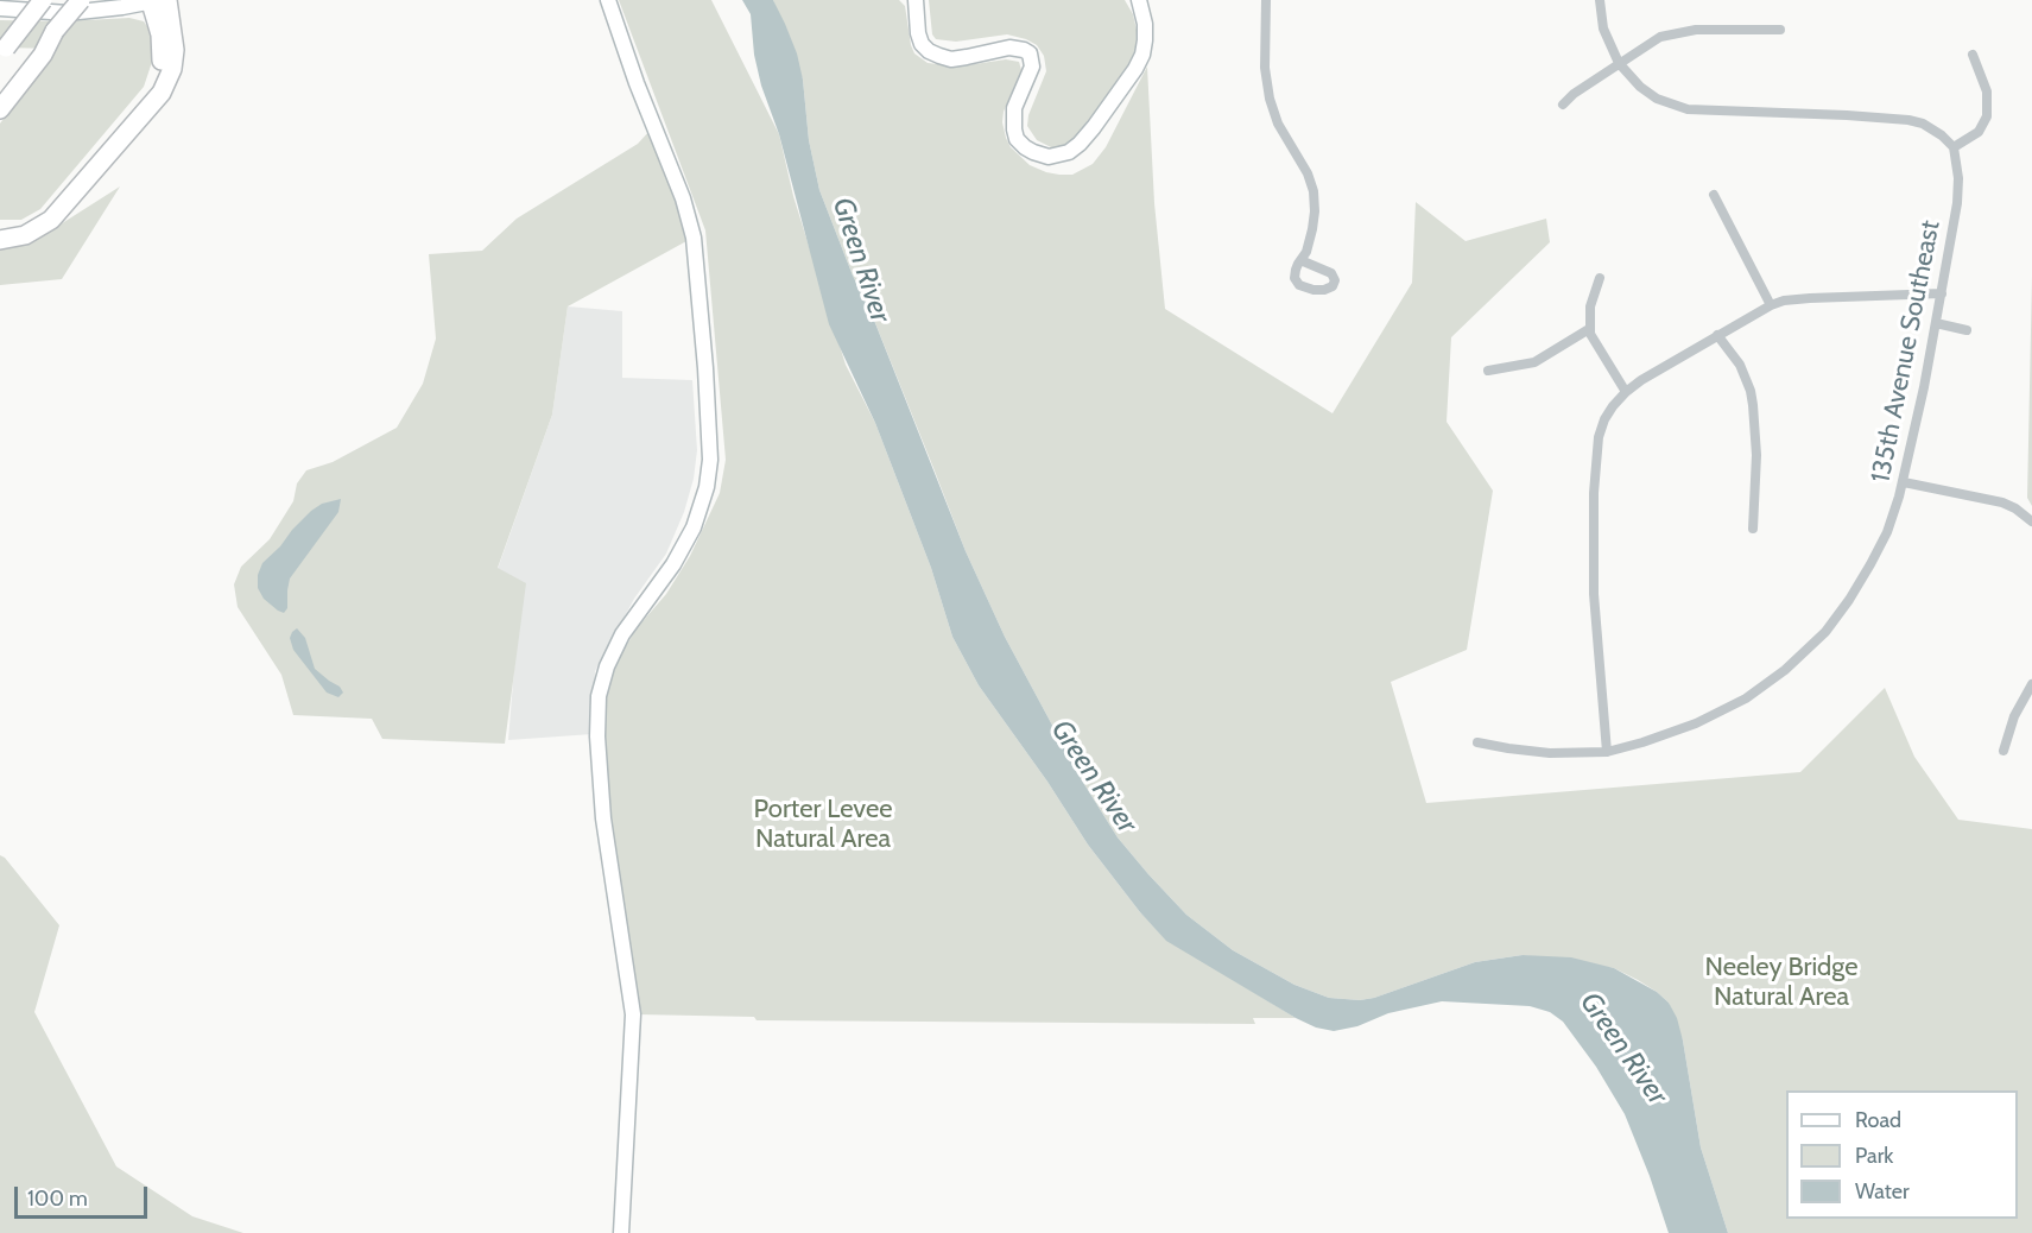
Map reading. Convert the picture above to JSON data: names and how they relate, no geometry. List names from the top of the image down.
{
  "streets": {
    "street": ["135th Avenue Southeast"]
  },
  "water": ["Green River"],
  "parks": ["Porter Levee Natural Area", "Neeley Bridge Natural Area"],
  "legend": ["Road", "Park", "Water"],
  "scale_bar": "100 m"
}
